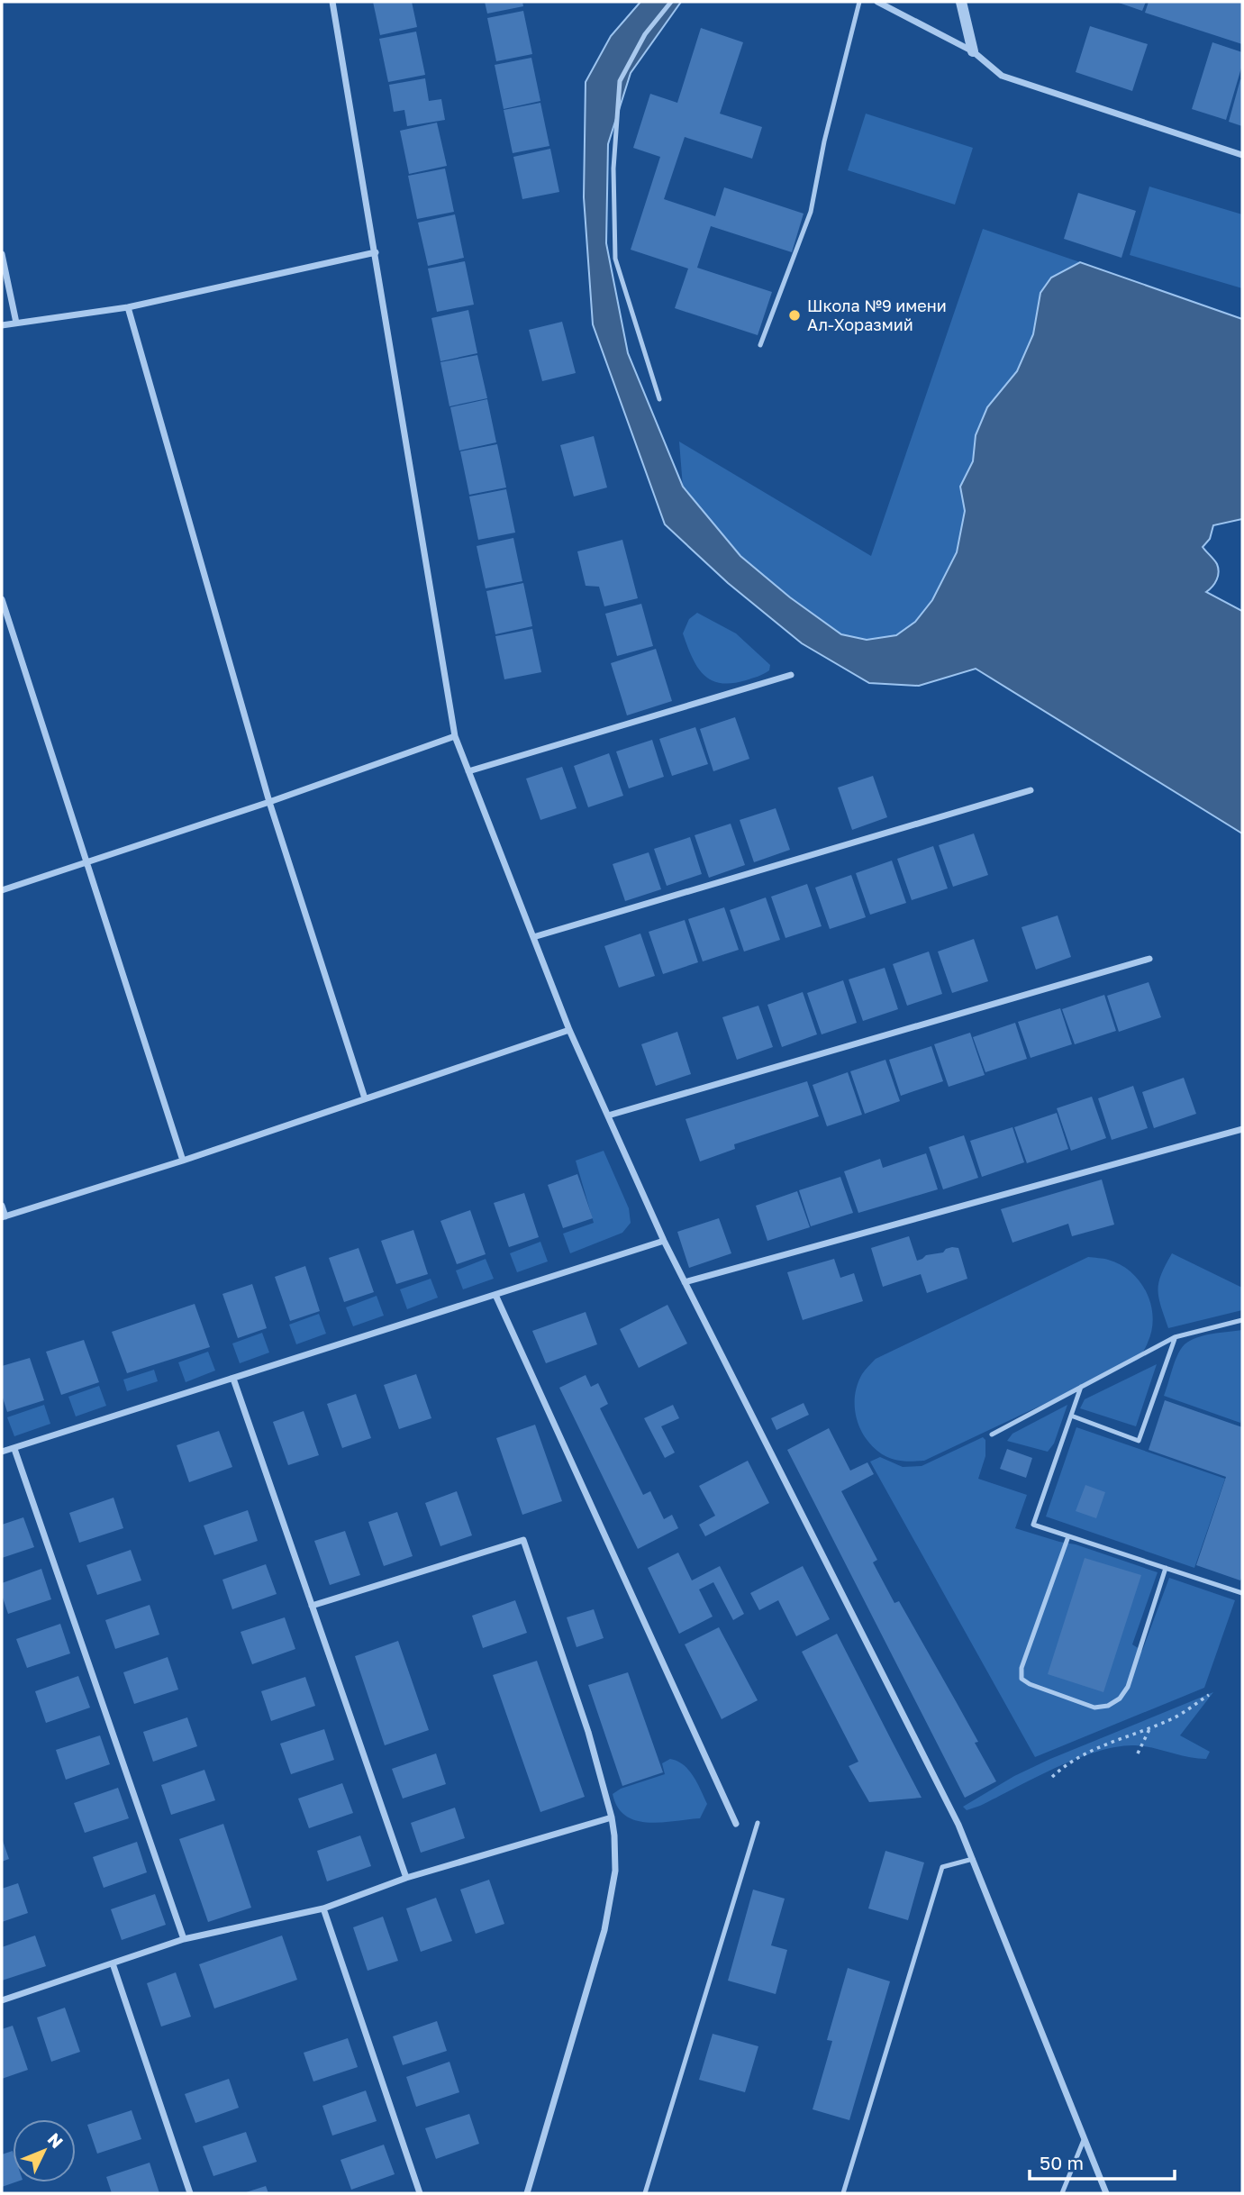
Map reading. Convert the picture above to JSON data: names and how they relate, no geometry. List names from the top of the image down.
{
  "places": ["Школа №9 имени Ал-Хоразмий"],
  "scale_bar": "50 m",
  "north": "top right"
}
